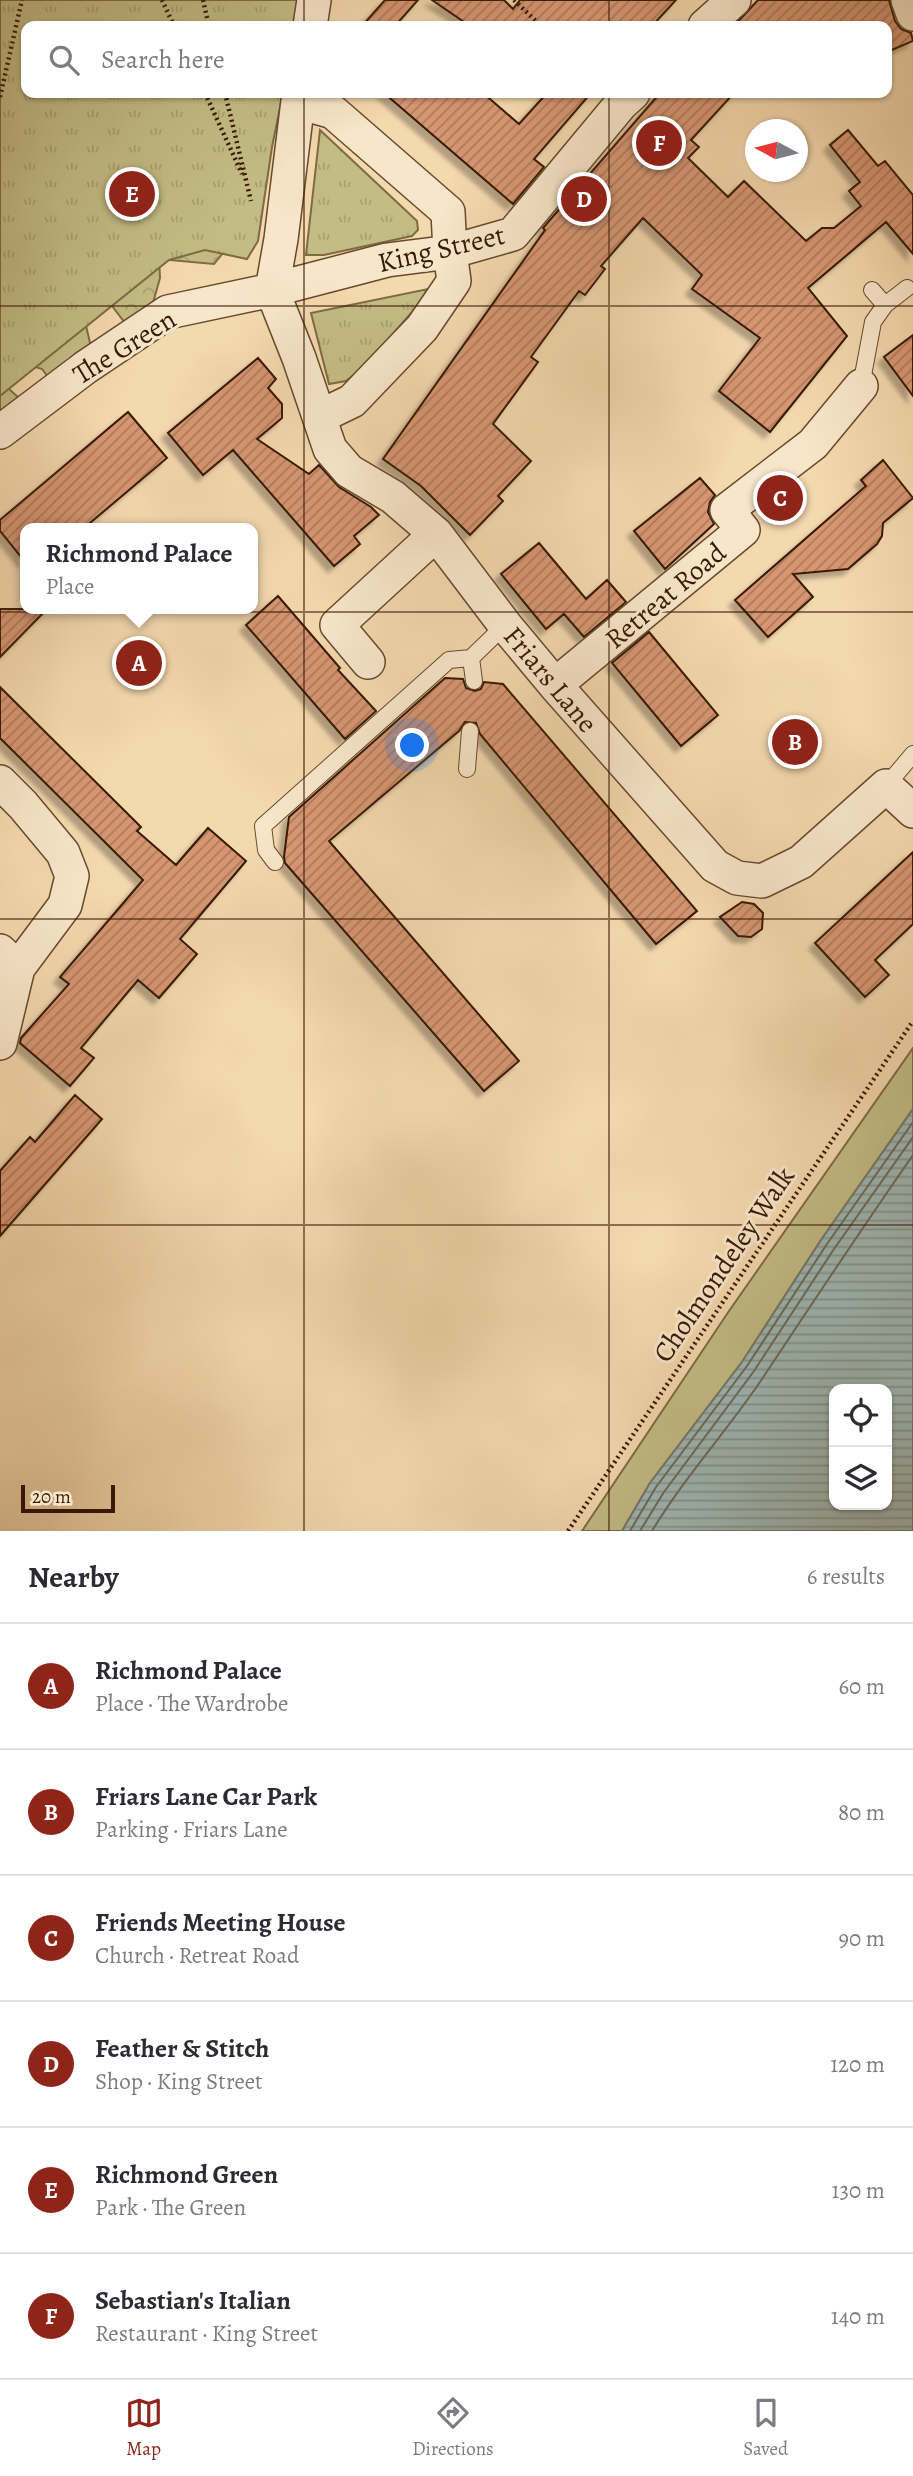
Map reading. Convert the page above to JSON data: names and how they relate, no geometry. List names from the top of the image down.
{
  "streets": {
    "street": [
      "King Street",
      "The Green",
      "Retreat Road",
      "Friars Lane"
    ],
    "path": ["Cholmondeley Walk"]
  },
  "crossings": [
    ["King Street", "The Green"],
    ["King Street", "Friars Lane"],
    ["The Green", "Friars Lane"],
    ["Retreat Road", "Friars Lane"]
  ],
  "scale_bar": "20 m",
  "north": "left",
  "page": {
    "search": "Search here",
    "pins": [
      "F",
      "E",
      "D",
      "C",
      "A",
      "B"
    ],
    "popup": ["Richmond Palace", "Place"],
    "scale": "20 m",
    "heading": ["Nearby", "6 results"],
    "list": [
      {
        "mark": "A",
        "name": "Richmond Palace",
        "note": "Place · The Wardrobe",
        "value": "60 m"
      },
      {
        "mark": "B",
        "name": "Friars Lane Car Park",
        "note": "Parking · Friars Lane",
        "value": "80 m"
      },
      {
        "mark": "C",
        "name": "Friends Meeting House",
        "note": "Church · Retreat Road",
        "value": "90 m"
      },
      {
        "mark": "D",
        "name": "Feather & Stitch",
        "note": "Shop · King Street",
        "value": "120 m"
      },
      {
        "mark": "E",
        "name": "Richmond Green",
        "note": "Park · The Green",
        "value": "130 m"
      },
      {
        "mark": "F",
        "name": "Sebastian's Italian",
        "note": "Restaurant · King Street",
        "value": "140 m"
      }
    ],
    "nav": ["Map", "Directions", "Saved"]
  }
}
